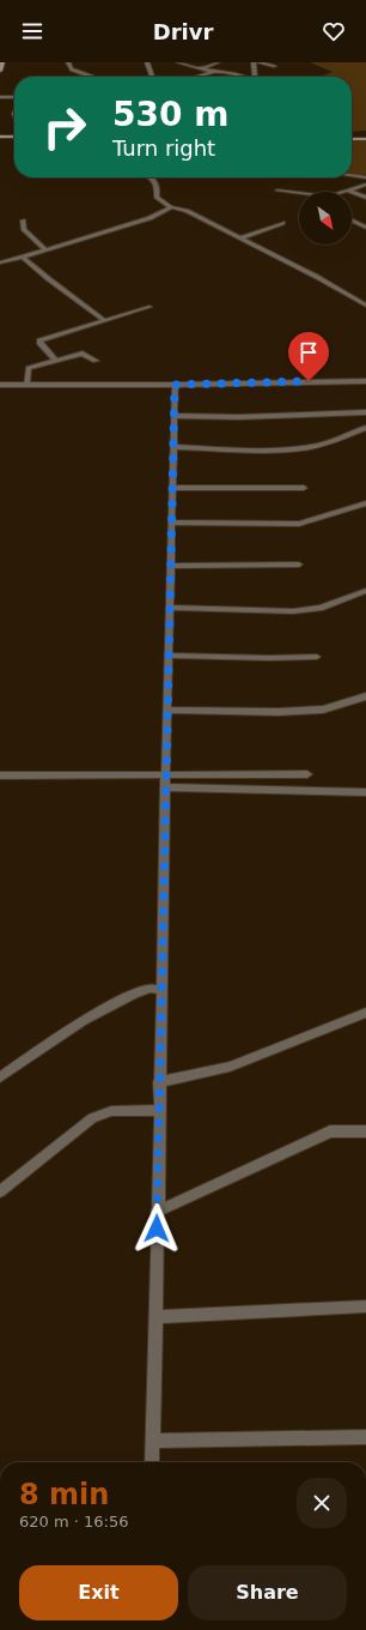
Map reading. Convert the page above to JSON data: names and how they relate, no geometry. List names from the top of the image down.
{
  "north": "bottom right",
  "page": {
    "header": "Drivr",
    "turn": ["530 m", "Turn right"],
    "heading": ["8 min", "620 m · 16:56"],
    "buttons": ["Exit", "Share"]
  }
}
